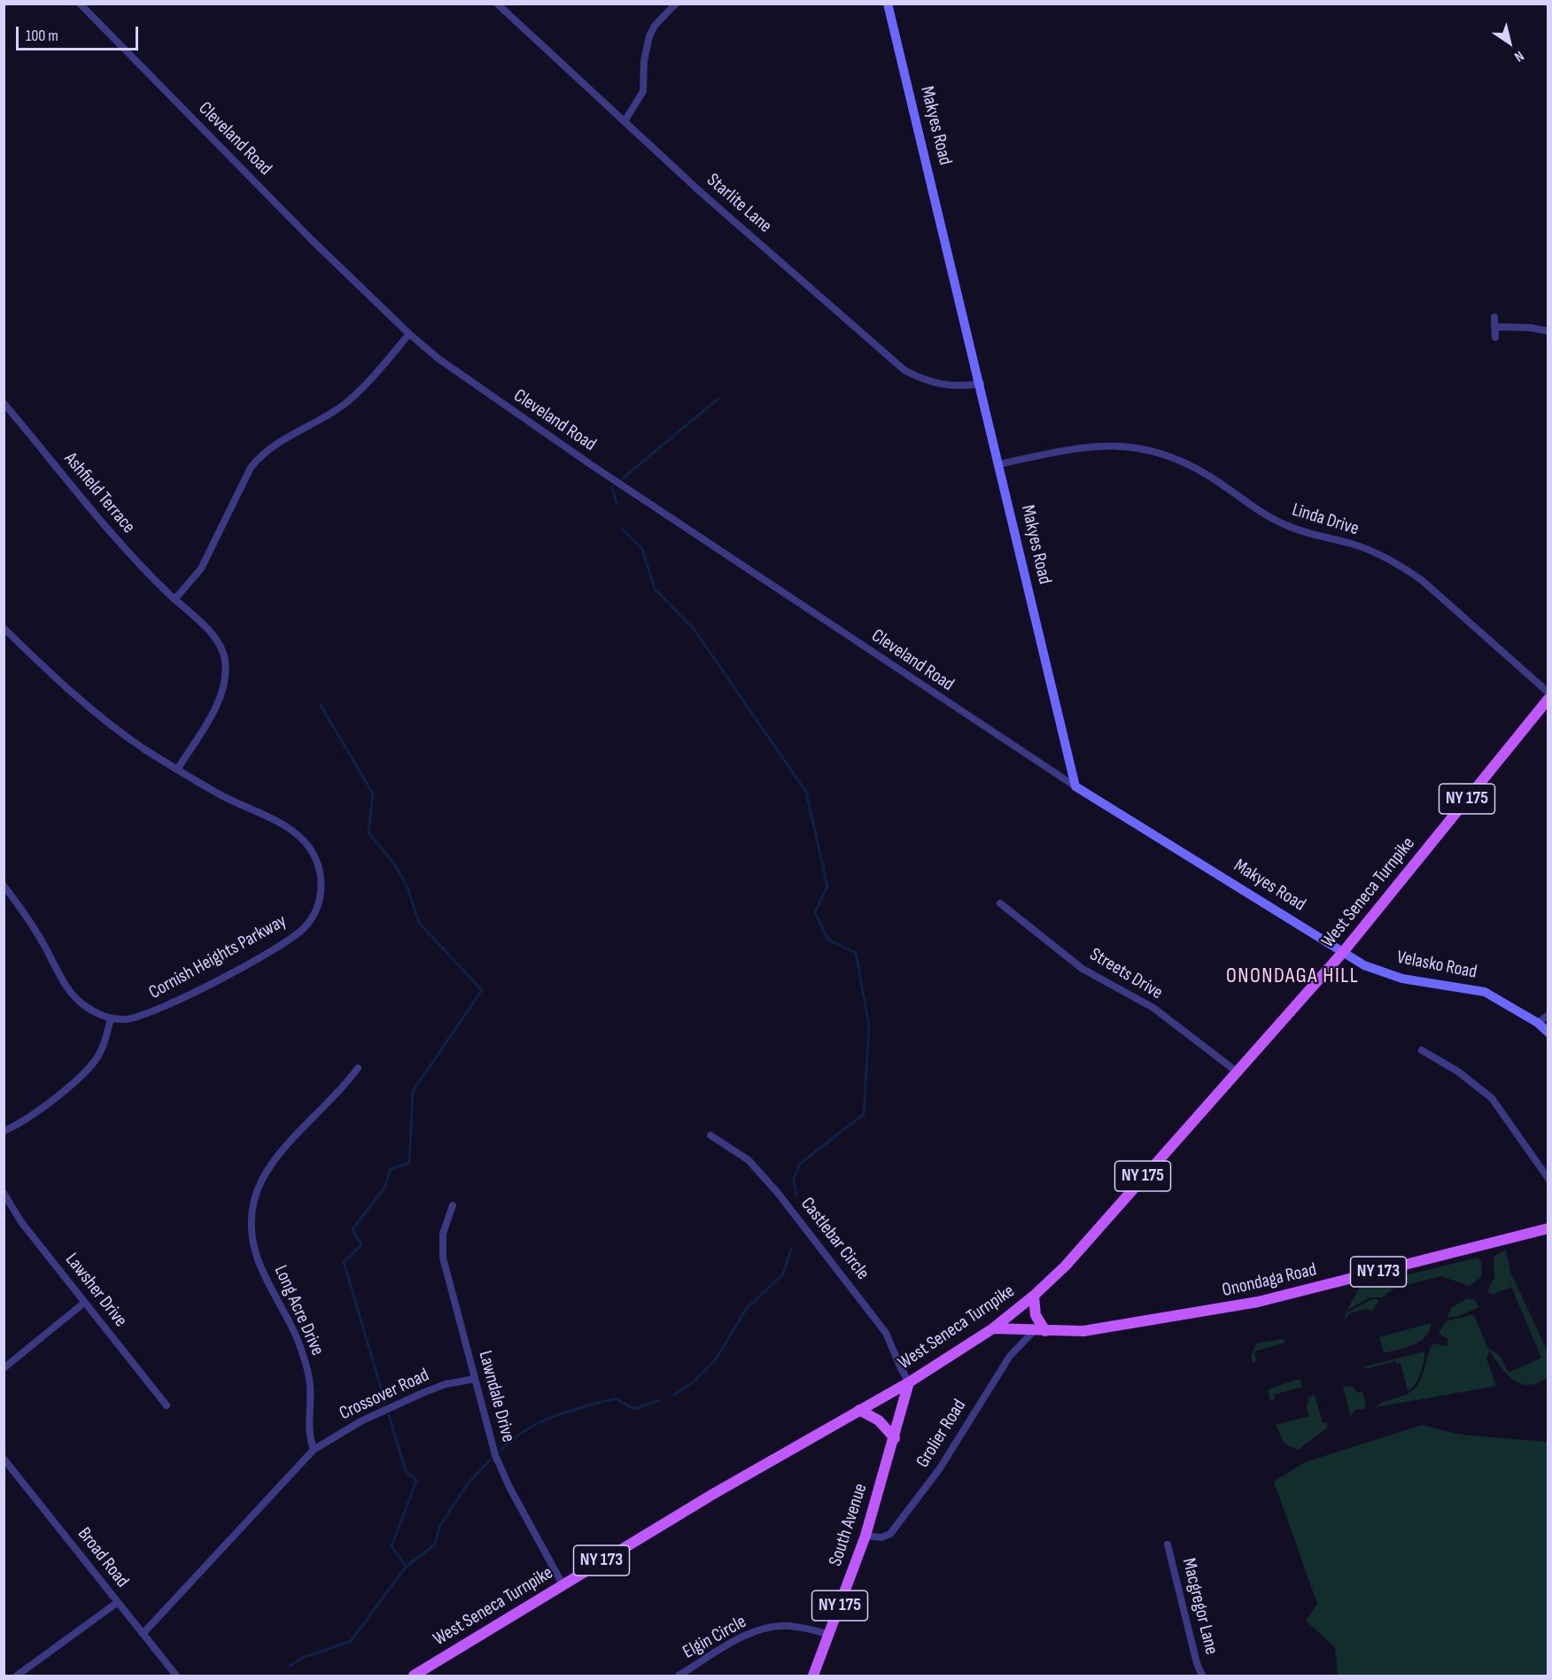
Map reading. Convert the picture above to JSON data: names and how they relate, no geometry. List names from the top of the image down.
{
  "streets": {
    "main road": [
      "NY 175",
      "West Seneca Turnpike",
      "NY 173",
      "Onondaga Road",
      "South Avenue"
    ],
    "street": [
      "Makyes Road",
      "Cleveland Road",
      "Starlite Lane",
      "Ashfield Terrace",
      "Linda Drive",
      "Cornish Heights Parkway",
      "Velasko Road",
      "Streets Drive",
      "Castlebar Circle",
      "Lawsher Drive",
      "Long Acre Drive",
      "Crossover Road",
      "Lawndale Drive",
      "Grolier Road",
      "Broad Road",
      "Macgregor Lane",
      "Elgin Circle"
    ]
  },
  "crossings": [
    ["Makyes Road", "Cleveland Road"],
    ["Makyes Road", "Starlite Lane"],
    ["Makyes Road", "Linda Drive"],
    ["Makyes Road", "West Seneca Turnpike"],
    ["Makyes Road", "Velasko Road"],
    ["Ashfield Terrace", "Cornish Heights Parkway"],
    ["West Seneca Turnpike", "Velasko Road"],
    ["West Seneca Turnpike", "Streets Drive"],
    ["West Seneca Turnpike", "Castlebar Circle"],
    ["West Seneca Turnpike", "Onondaga Road"],
    ["West Seneca Turnpike", "Lawndale Drive"],
    ["West Seneca Turnpike", "South Avenue"],
    ["Castlebar Circle", "South Avenue"],
    ["Onondaga Road", "Grolier Road"],
    ["Long Acre Drive", "Crossover Road"],
    ["Crossover Road", "Lawndale Drive"],
    ["Grolier Road", "South Avenue"],
    ["South Avenue", "Elgin Circle"]
  ],
  "districts": ["ONONDAGA HILL"],
  "scale_bar": "100 m",
  "north": "bottom right"
}
